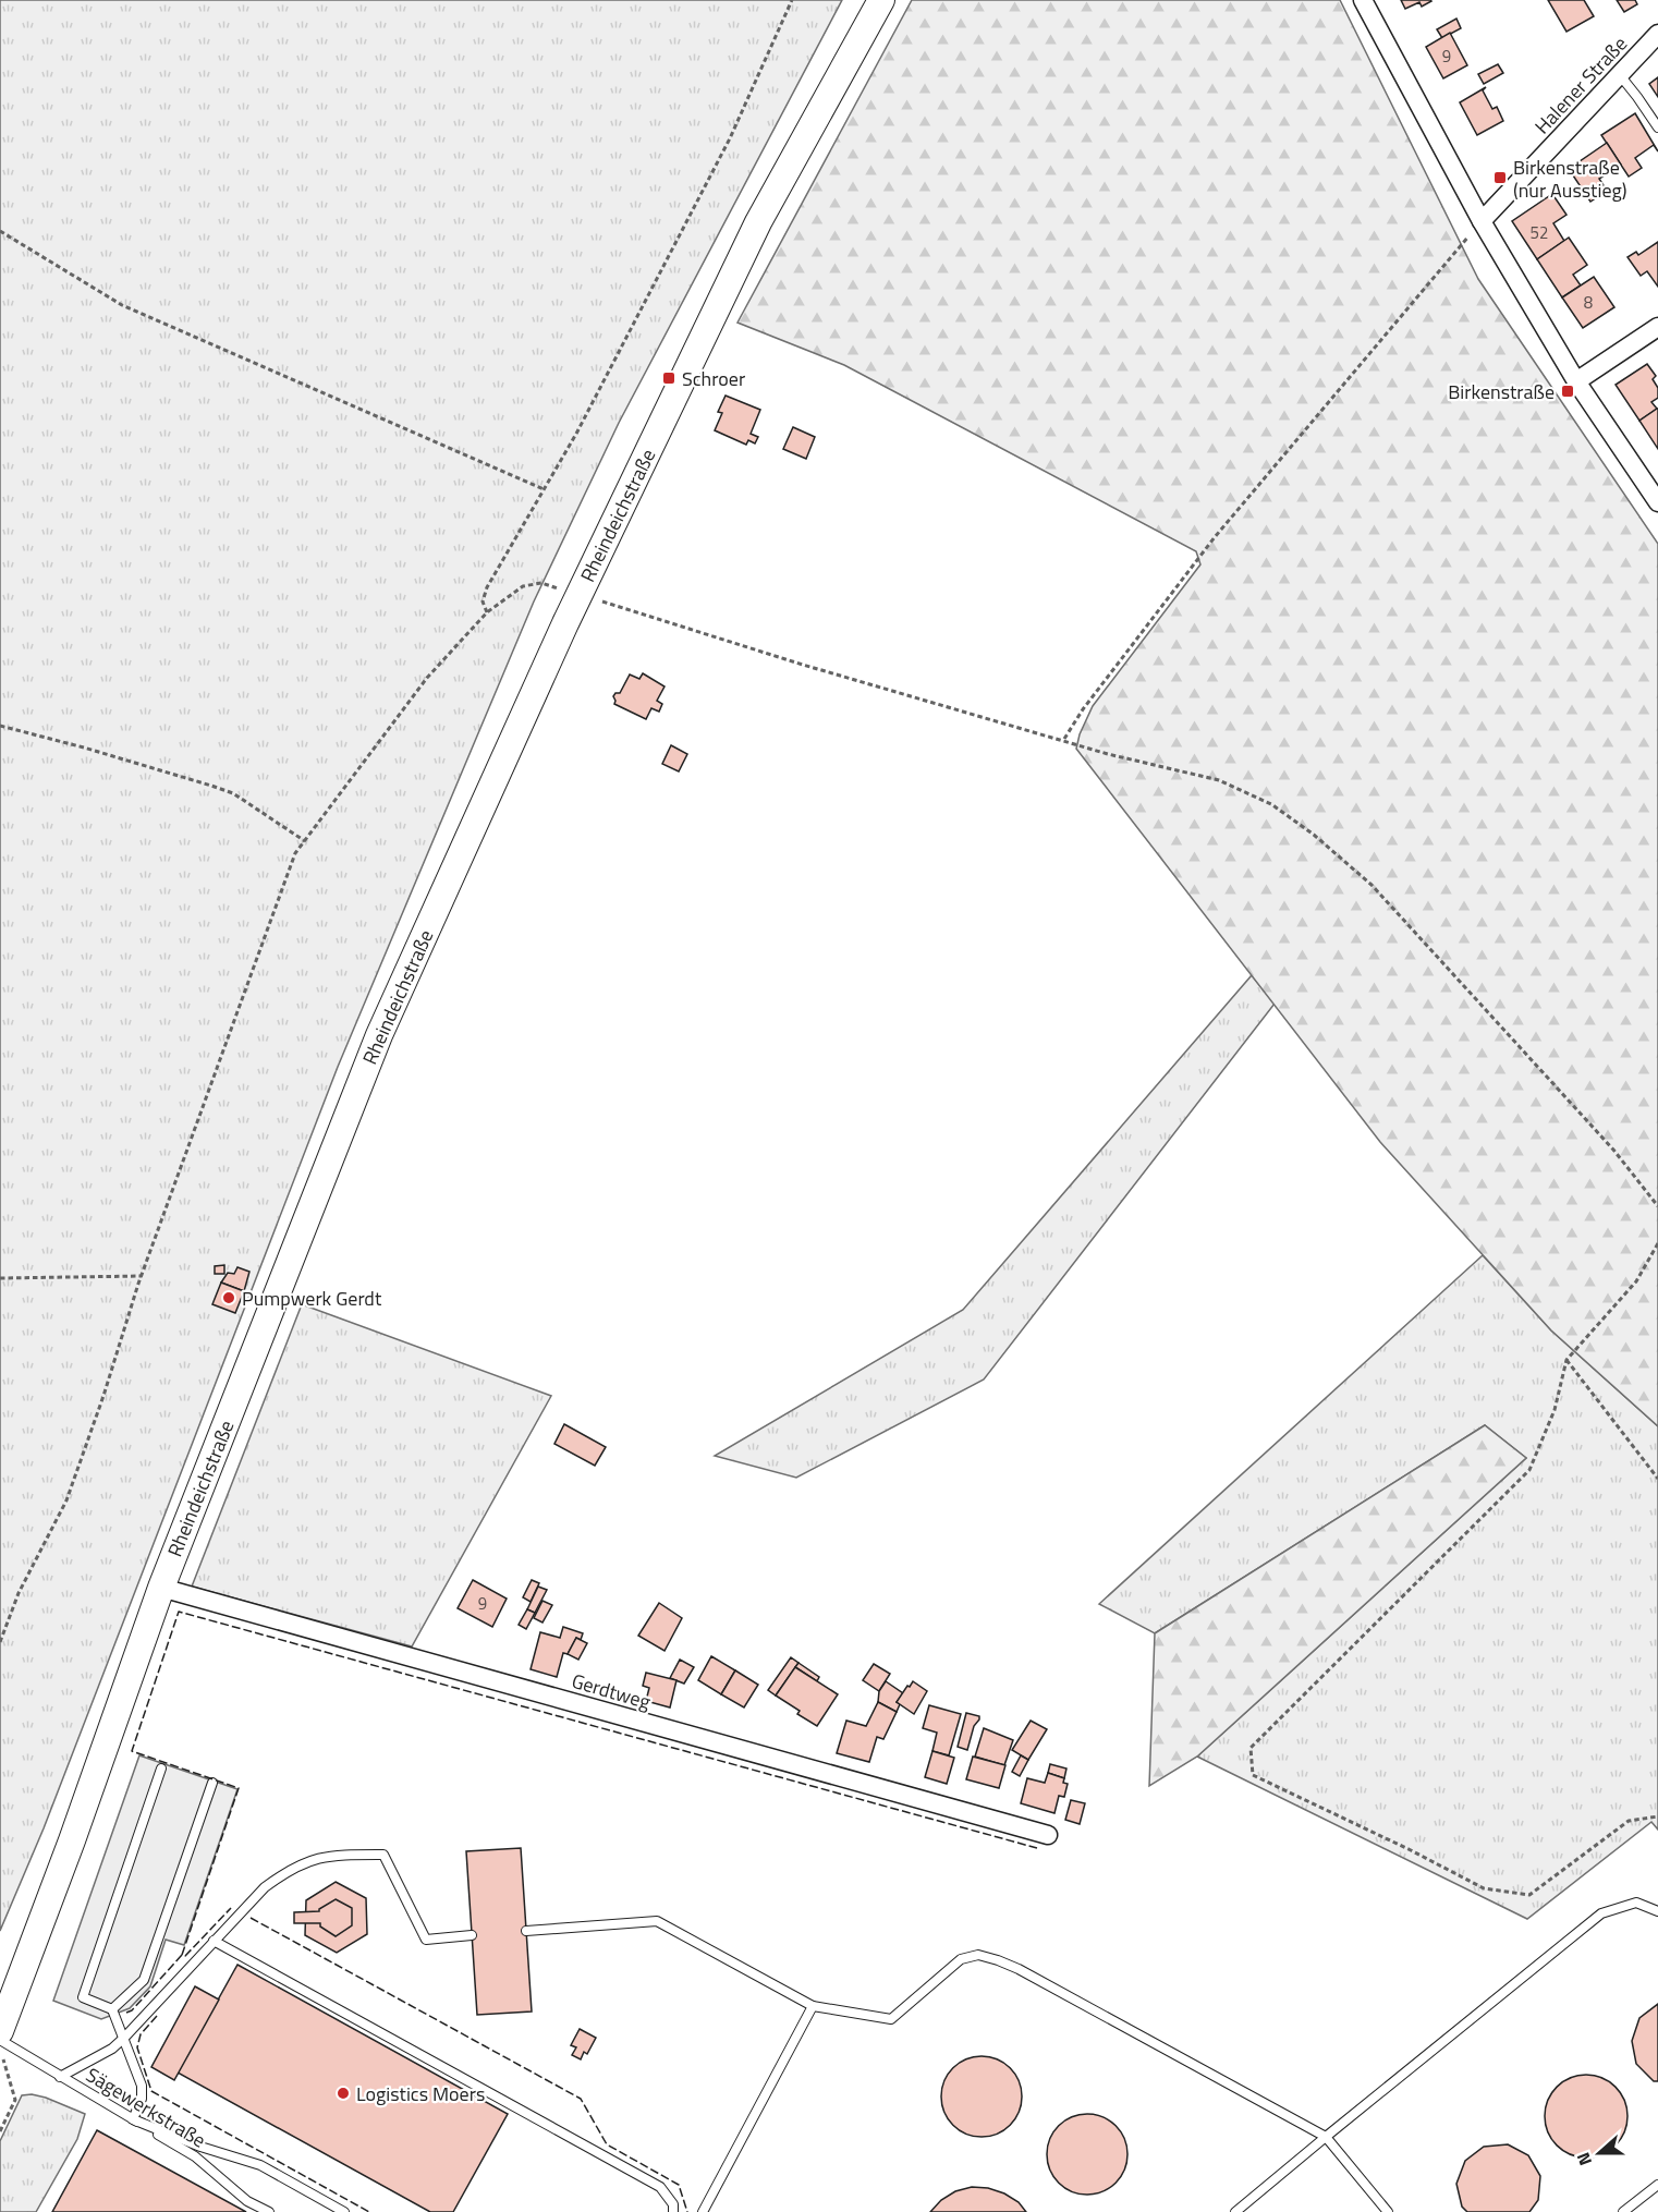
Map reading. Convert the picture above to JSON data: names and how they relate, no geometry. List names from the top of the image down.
{
  "streets": {
    "main road": ["Rheindeichstraße"],
    "street": ["Halener Straße", "Gerdtweg"],
    "lane": ["Sägewerkstraße"]
  },
  "crossings": [
    ["Rheindeichstraße", "Gerdtweg"]
  ],
  "places": {
    "transit": ["Birkenstraße (nur Ausstieg)", "Schroer", "Birkenstraße"],
    "other": ["Pumpwerk Gerdt", "Logistics Moers"]
  },
  "house_numbers": [
    "9",
    "52",
    "8",
    "9"
  ],
  "north": "left"
}
